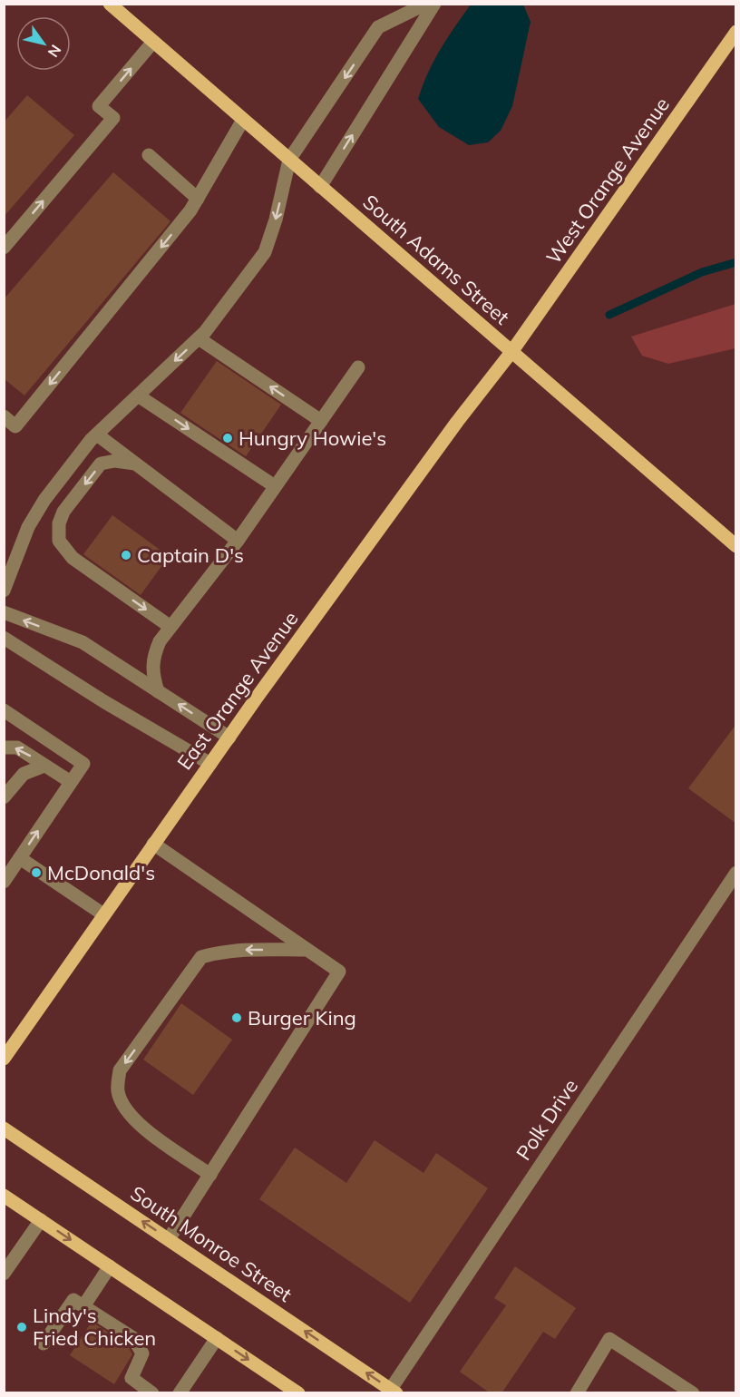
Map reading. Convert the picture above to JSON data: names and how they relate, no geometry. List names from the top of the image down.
{
  "streets": {
    "main road": [
      "West Orange Avenue",
      "South Adams Street",
      "East Orange Avenue",
      "South Monroe Street"
    ],
    "street": ["Polk Drive"]
  },
  "crossings": [
    ["West Orange Avenue", "South Adams Street"],
    ["West Orange Avenue", "East Orange Avenue"],
    ["South Adams Street", "East Orange Avenue"],
    ["Polk Drive", "South Monroe Street"]
  ],
  "places": [
    "Hungry Howie's",
    "Captain D's",
    "McDonald's",
    "Burger King",
    "Lindy's Fried Chicken"
  ],
  "north": "bottom right"
}
